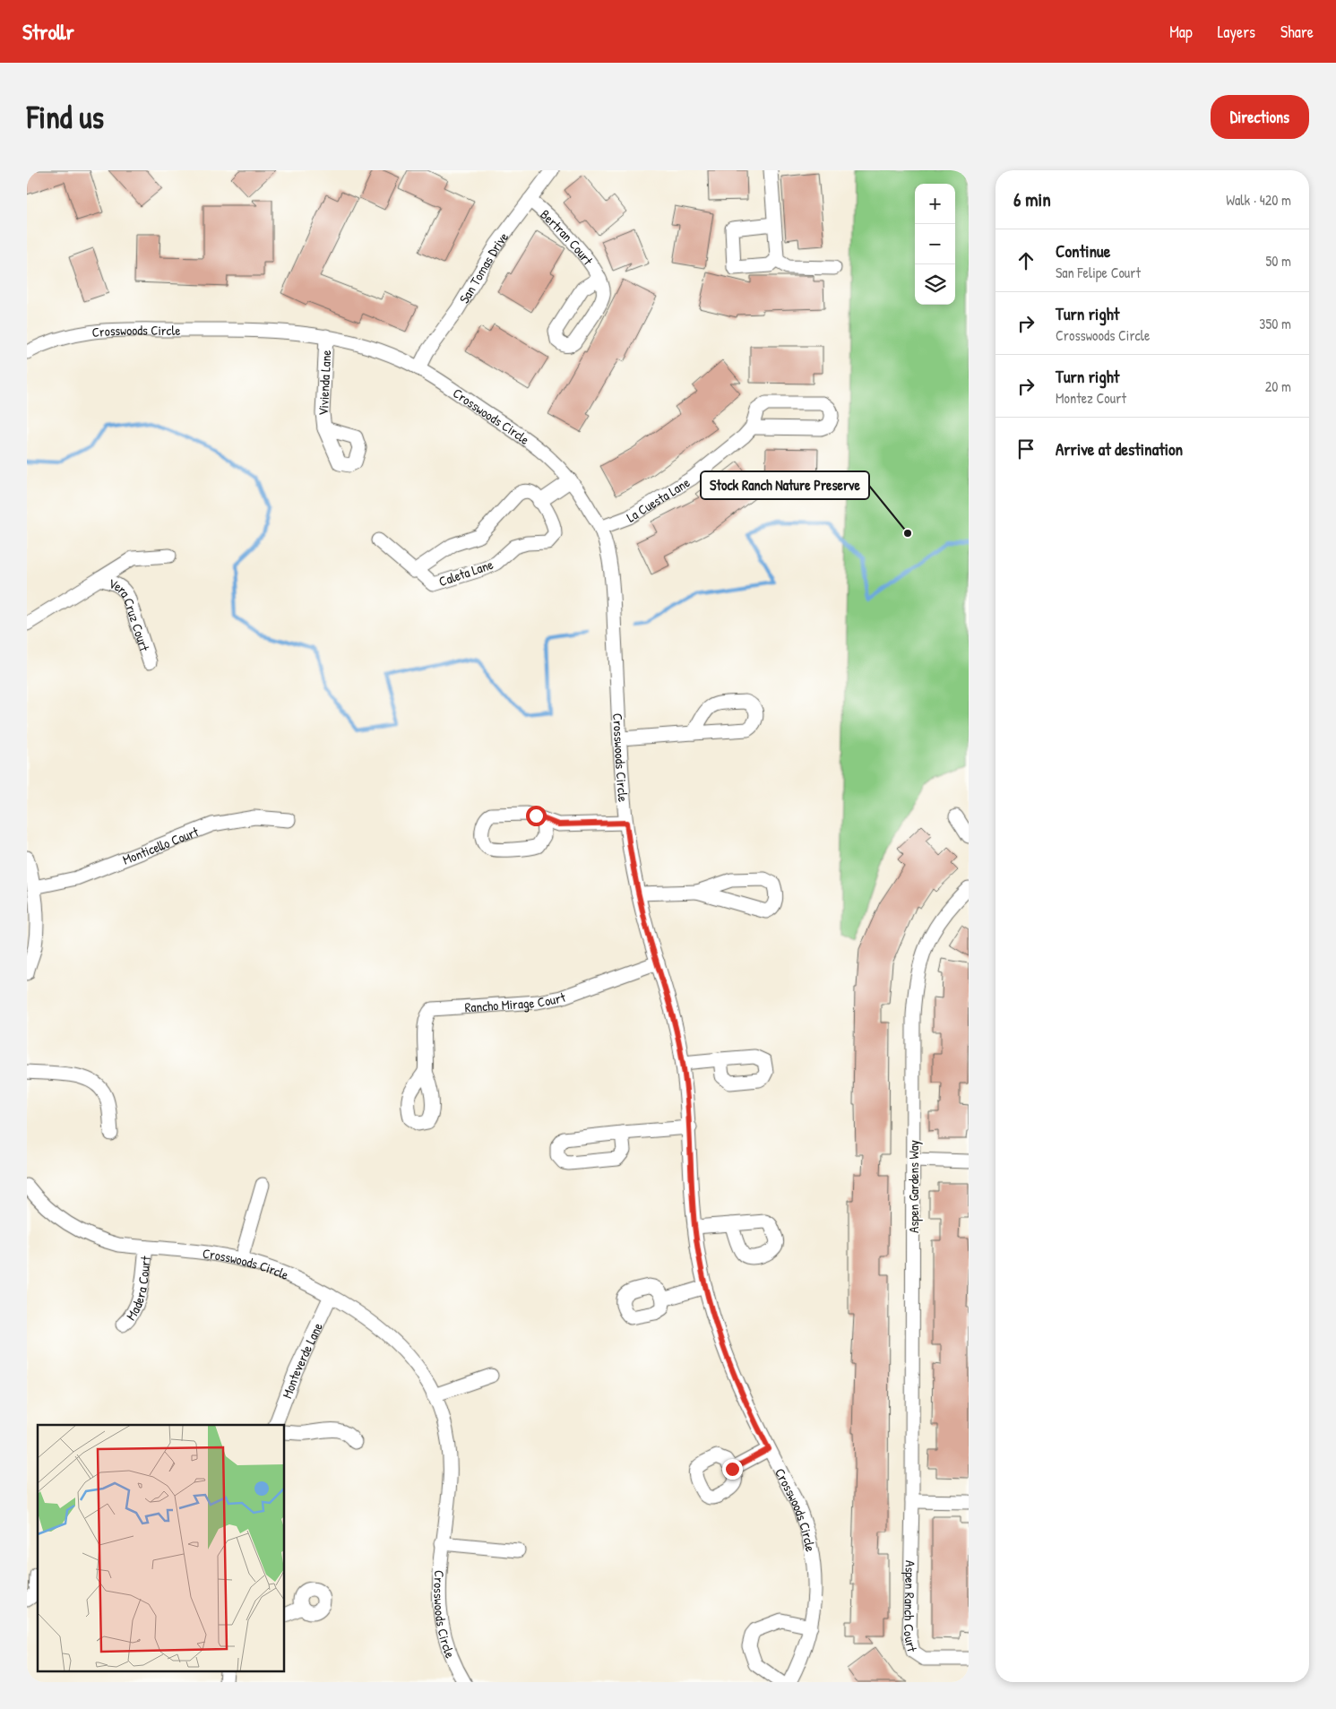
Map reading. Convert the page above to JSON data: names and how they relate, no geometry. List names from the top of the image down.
{
  "streets": {
    "street": [
      "Bertran Court",
      "San Tomas Drive",
      "Crosswoods Circle",
      "Vivienda Lane",
      "La Cuesta Lane",
      "Caleta Lane",
      "Vera Cruz Court",
      "Monticello Court",
      "Rancho Mirage Court",
      "Aspen Gardens Way",
      "Madera Court",
      "Monteverde Lane",
      "Aspen Ranch Court"
    ]
  },
  "crossings": [
    ["Bertran Court", "San Tomas Drive"],
    ["San Tomas Drive", "Crosswoods Circle"],
    ["Crosswoods Circle", "Vivienda Lane"],
    ["Crosswoods Circle", "La Cuesta Lane"],
    ["Crosswoods Circle", "Rancho Mirage Court"],
    ["Crosswoods Circle", "Madera Court"],
    ["Crosswoods Circle", "Monteverde Lane"],
    ["Aspen Gardens Way", "Aspen Ranch Court"]
  ],
  "places": ["Stock Ranch Nature Preserve"],
  "page": {
    "header": "Strollr",
    "nav": ["Map", "Layers", "Share"],
    "buttons": "Directions",
    "title": "Find us",
    "heading": ["6 min", "Walk · 420 m"],
    "map_buttons": ["+", "−"],
    "list": [
      ["Continue", "San Felipe Court", "50 m"],
      ["Turn right", "Crosswoods Circle", "350 m"],
      ["Turn right", "Montez Court", "20 m"],
      "Arrive at destination"
    ]
  }
}
